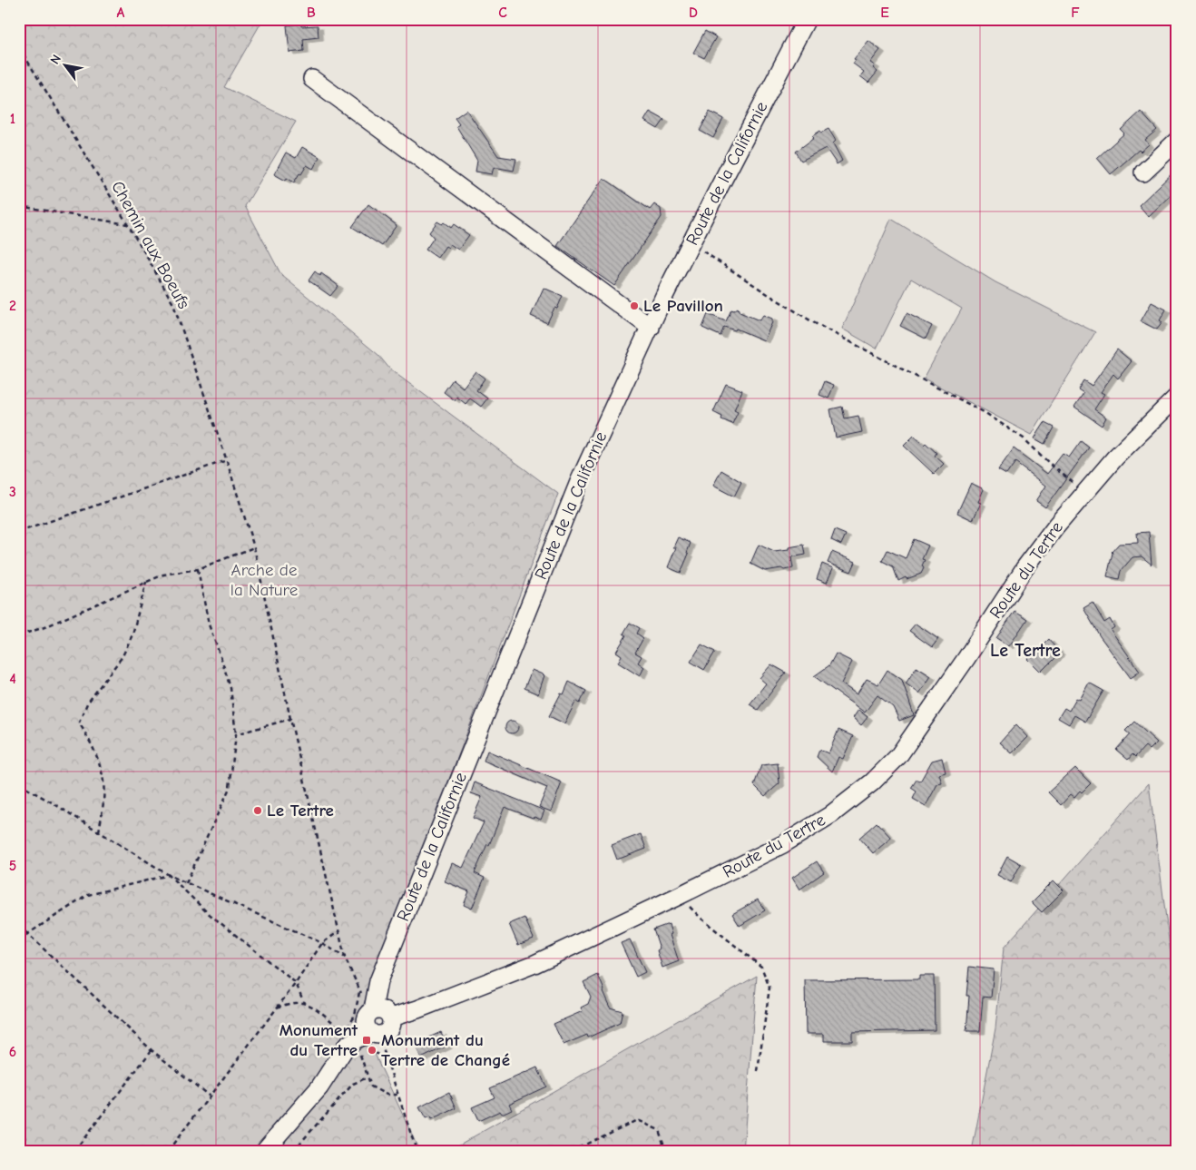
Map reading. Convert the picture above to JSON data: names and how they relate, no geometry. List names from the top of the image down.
{
  "streets": {
    "street": ["Route de la Californie", "Route du Tertre"],
    "path": ["Chemin aux Boeufs"]
  },
  "crossings": [
    ["Route de la Californie", "Route du Tertre"]
  ],
  "districts": ["Le Tertre"],
  "parks": ["Arche de la Nature"],
  "places": {
    "other": ["Le Pavillon", "Le Tertre", "Monument du Tertre de Changé"],
    "transit": ["Monument du Tertre"]
  },
  "north": "top left",
  "grid": {
    "columns": [
      "A",
      "B",
      "C",
      "D",
      "E",
      "F"
    ],
    "rows": [
      "1",
      "2",
      "3",
      "4",
      "5",
      "6"
    ]
  }
}
